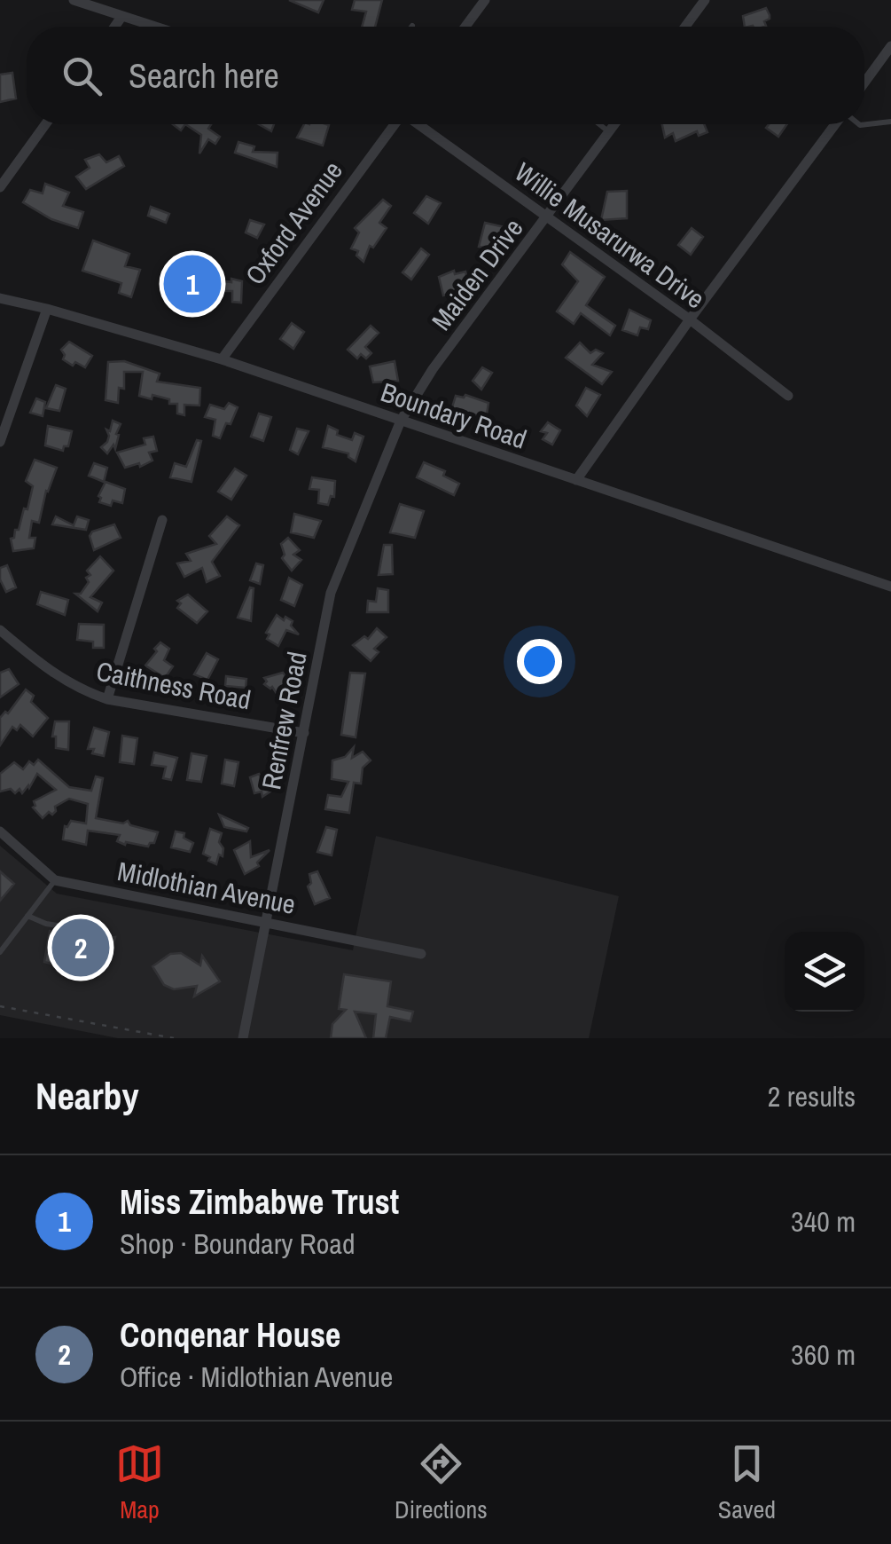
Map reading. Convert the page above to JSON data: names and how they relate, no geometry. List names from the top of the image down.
{
  "streets": {
    "street": [
      "Oxford Avenue",
      "Willie Musarurwa Drive",
      "Maiden Drive",
      "Boundary Road",
      "Caithness Road",
      "Renfrew Road",
      "Midlothian Avenue"
    ]
  },
  "crossings": [
    ["Oxford Avenue", "Boundary Road"],
    ["Willie Musarurwa Drive", "Maiden Drive"],
    ["Maiden Drive", "Boundary Road"],
    ["Maiden Drive", "Renfrew Road"],
    ["Boundary Road", "Renfrew Road"],
    ["Caithness Road", "Renfrew Road"],
    ["Renfrew Road", "Midlothian Avenue"]
  ],
  "page": {
    "search": "Search here",
    "pins": ["1", "2"],
    "heading": ["Nearby", "2 results"],
    "list": [
      {
        "mark": "1",
        "name": "Miss Zimbabwe Trust",
        "note": "Shop · Boundary Road",
        "value": "340 m"
      },
      {
        "mark": "2",
        "name": "Conqenar House",
        "note": "Office · Midlothian Avenue",
        "value": "360 m"
      }
    ],
    "nav": ["Map", "Directions", "Saved"]
  }
}
